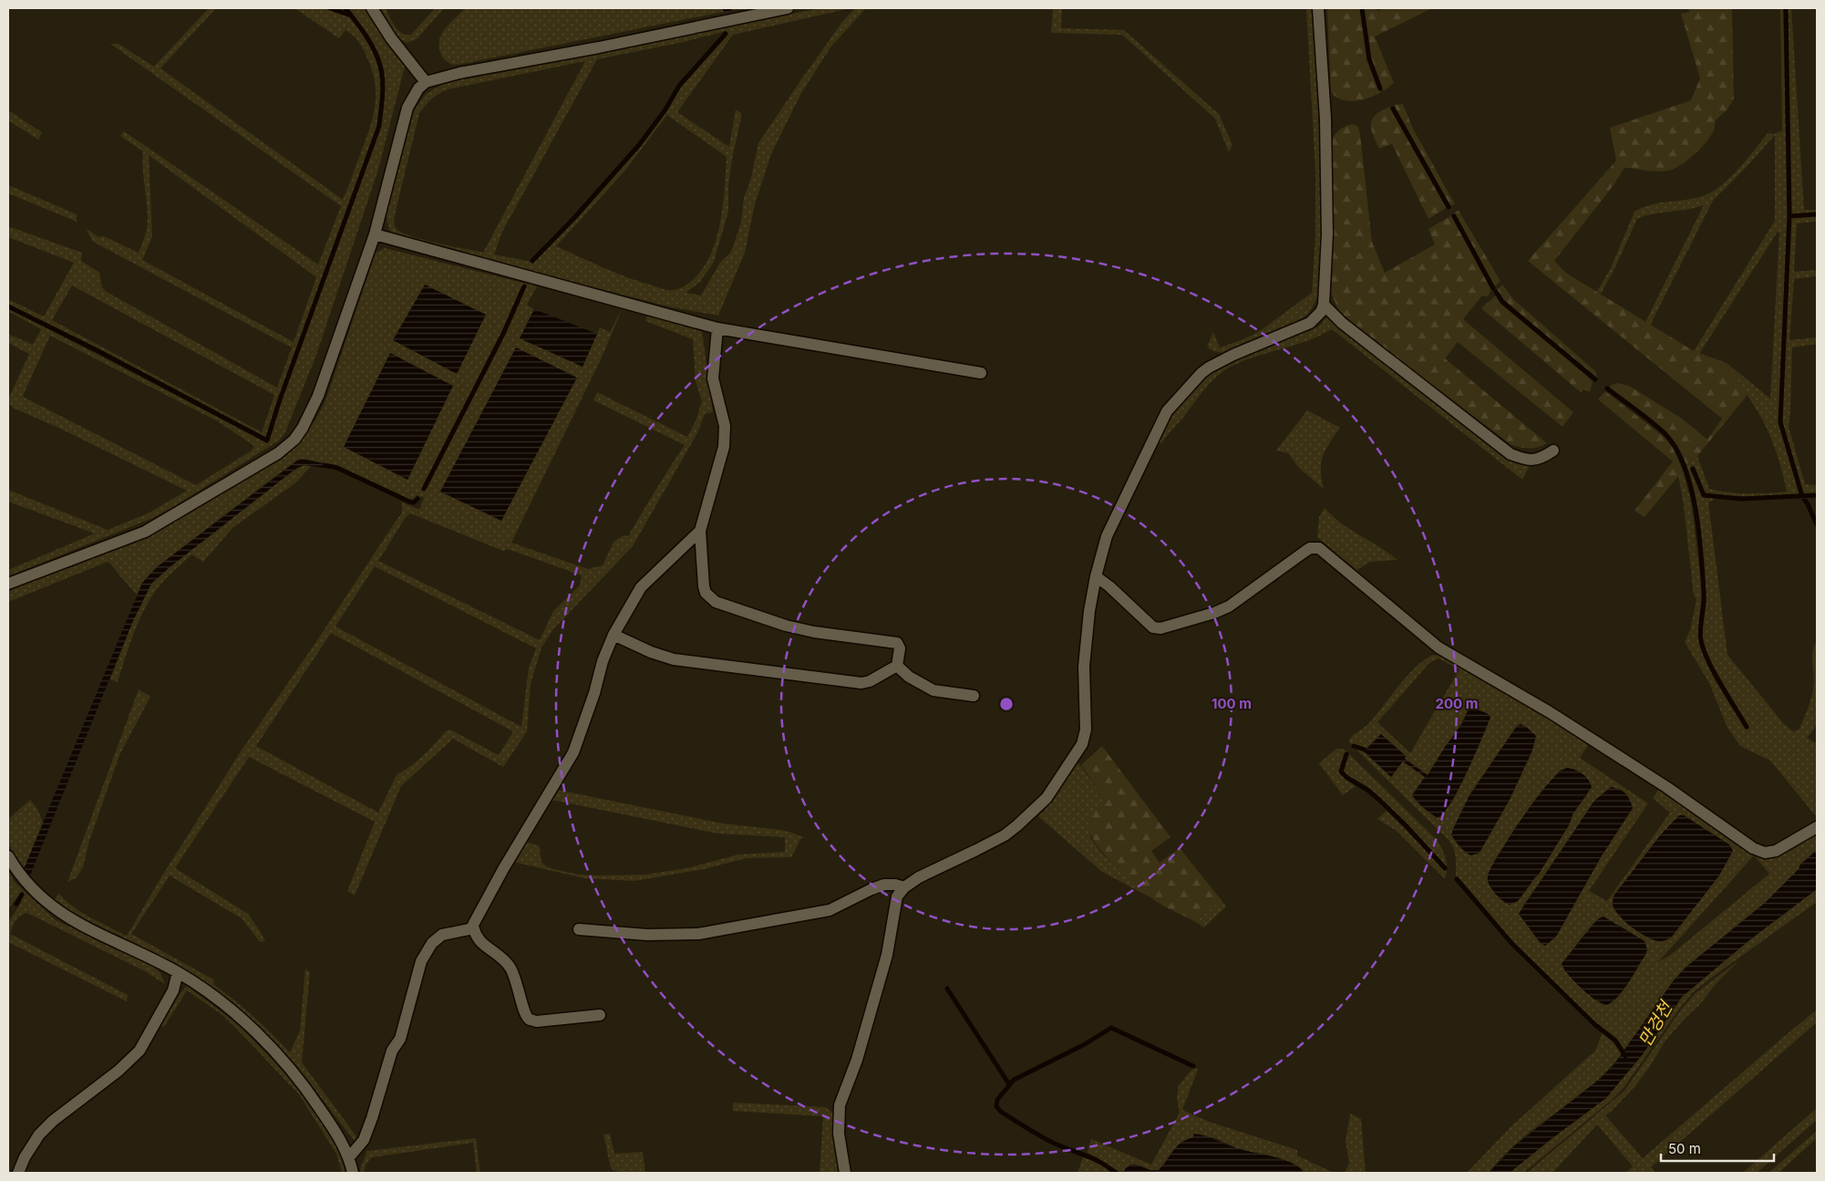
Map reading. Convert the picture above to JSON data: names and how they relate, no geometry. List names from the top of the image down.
{
  "water": ["만겅천"],
  "scale_bar": "50 m",
  "rings": ["100 m", "200 m"]
}
